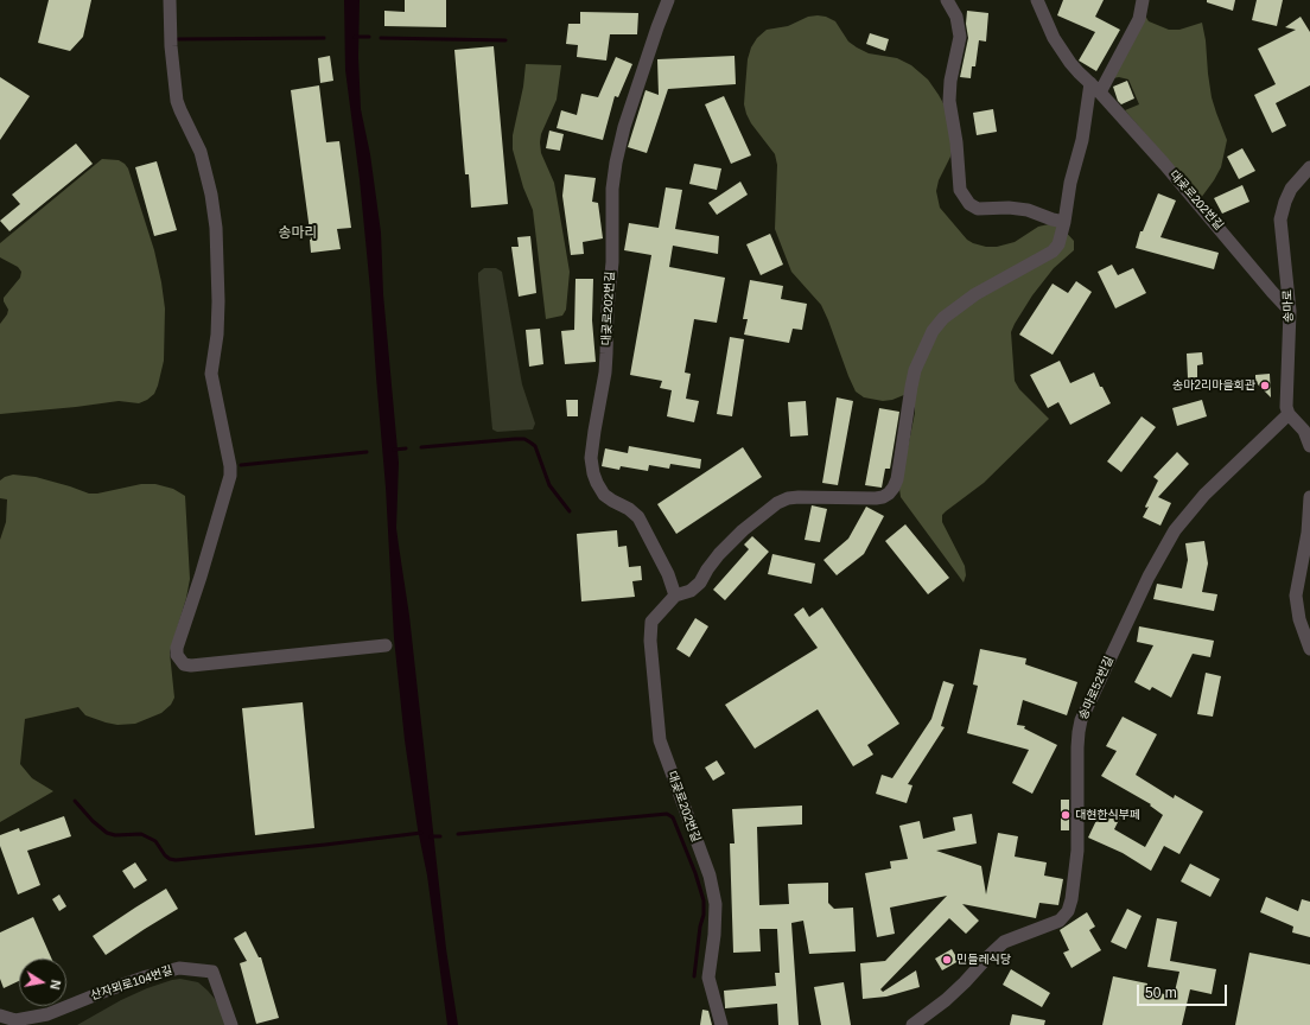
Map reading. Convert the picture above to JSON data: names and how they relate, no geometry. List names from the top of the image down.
{
  "streets": {
    "street": [
      "대곶로202번길",
      "송마로",
      "송마로52번길",
      "산자뫼로104번길"
    ]
  },
  "crossings": [
    ["대곶로202번길", "송마로"],
    ["송마로", "송마로52번길"]
  ],
  "districts": ["송마리"],
  "places": ["송마2리마을회관", "대현한식부페", "민들레식당"],
  "scale_bar": "50 m",
  "north": "right"
}
